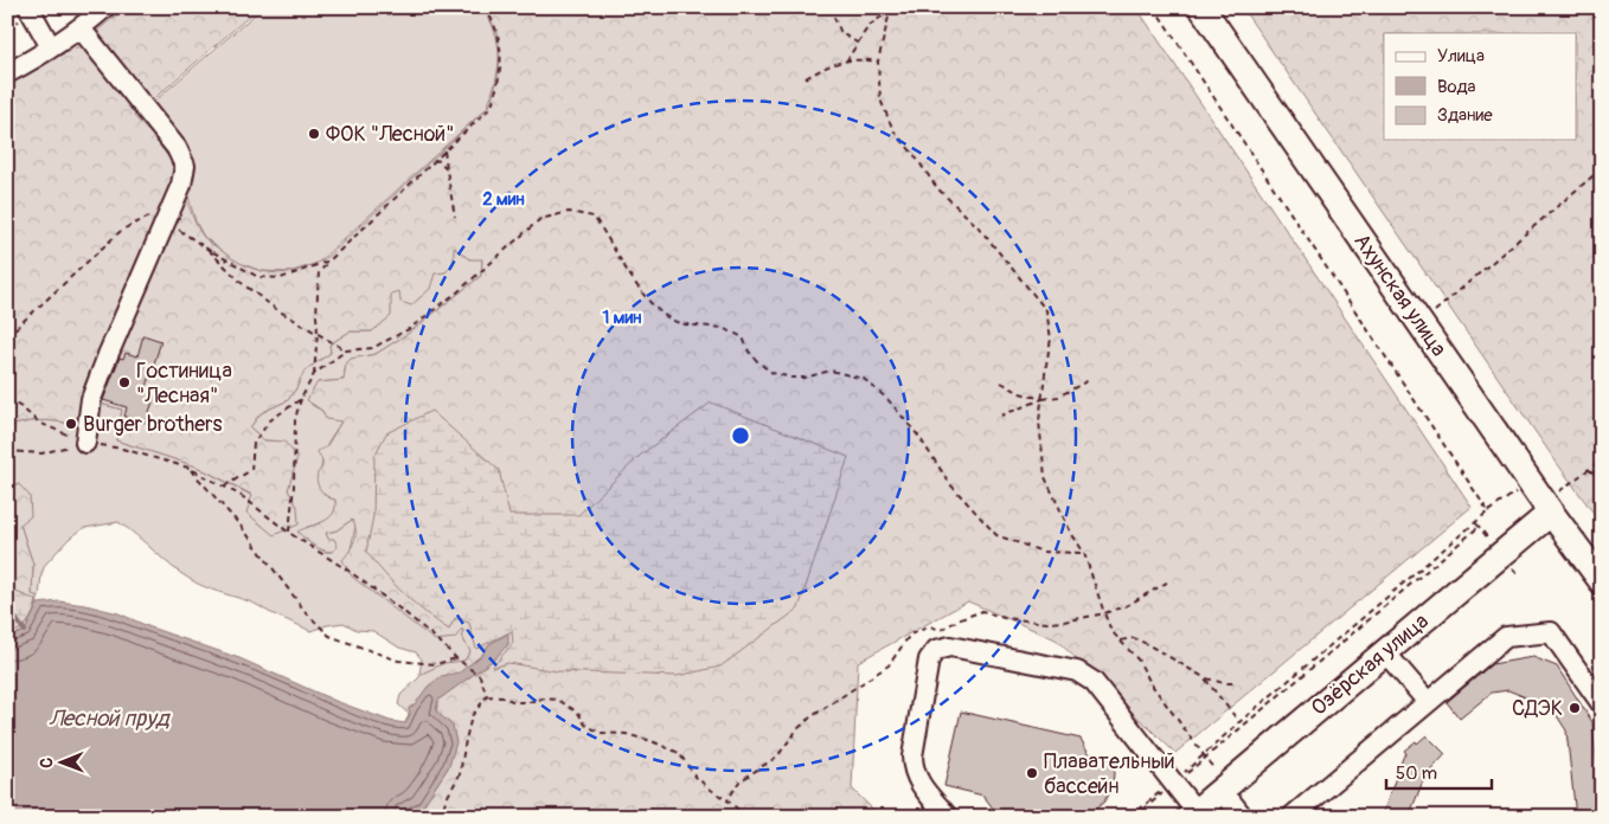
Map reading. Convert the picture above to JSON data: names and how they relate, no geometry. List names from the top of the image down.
{
  "streets": {
    "main road": ["Ахунская улица", "Озёрская улица"]
  },
  "crossings": [
    ["Ахунская улица", "Озёрская улица"]
  ],
  "water": ["Лесной пруд"],
  "places": [
    "ФОК \"Лесной\"",
    "Гостиница \"Лесная\"",
    "Burger brothers",
    "СДЭК",
    "Плавательный бассейн"
  ],
  "legend": ["Улица", "Вода", "Здание"],
  "scale_bar": "50 m",
  "north": "left",
  "rings": ["2 мин", "1 мин"]
}
